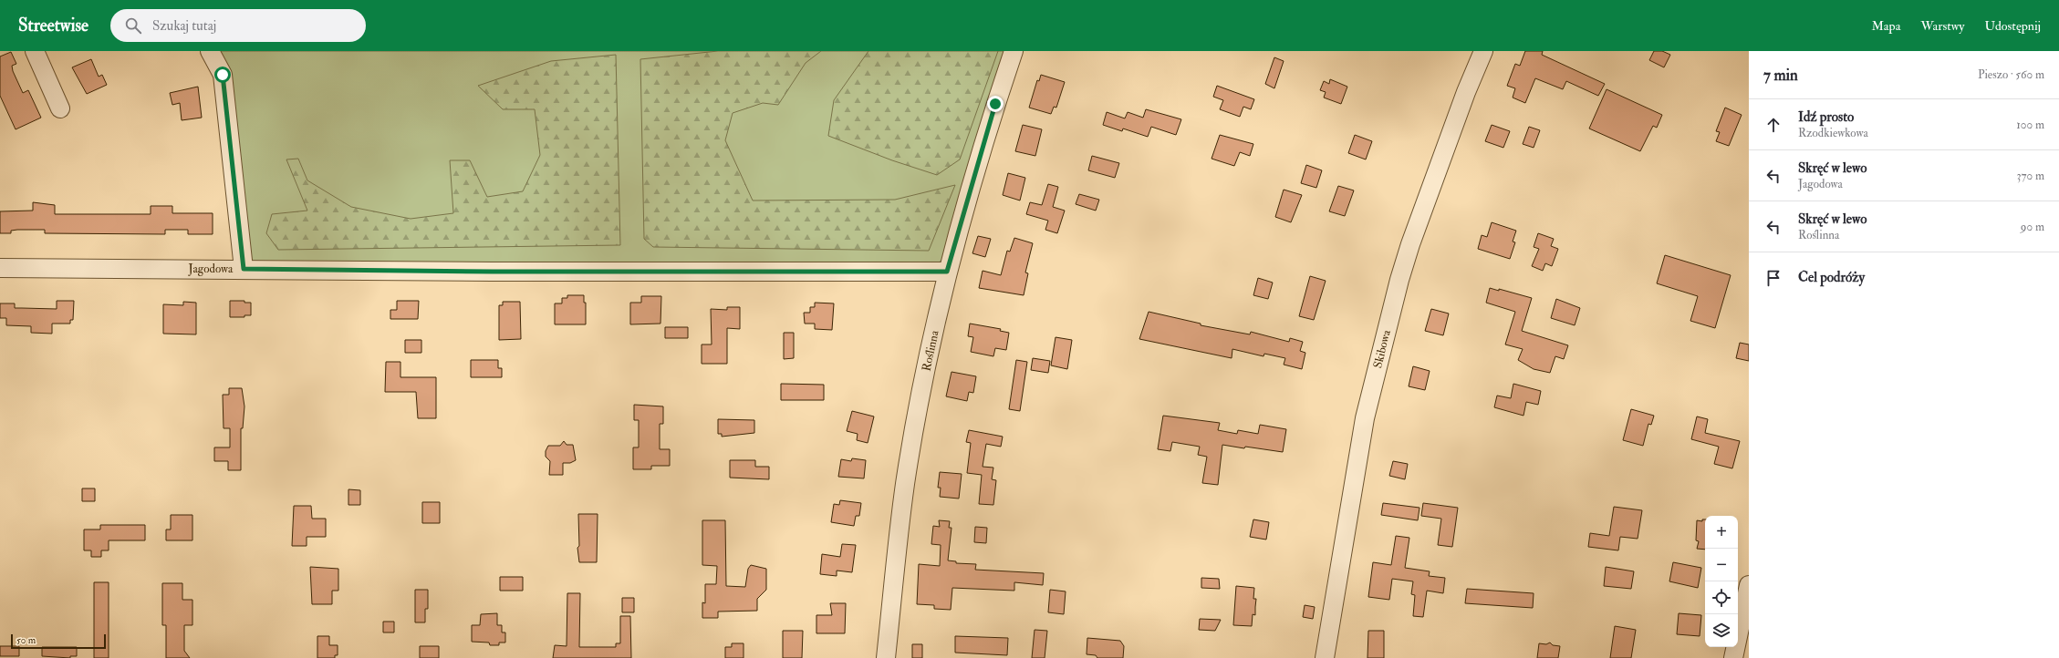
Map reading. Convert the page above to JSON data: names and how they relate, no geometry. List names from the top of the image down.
{
  "streets": {
    "street": ["Jagodowa", "Skibowa", "Roślinna"]
  },
  "crossings": [
    ["Jagodowa", "Roślinna"]
  ],
  "scale_bar": "50 m",
  "page": {
    "header": "Streetwise",
    "search": "Szukaj tutaj",
    "nav": ["Mapa", "Warstwy", "Udostępnij"],
    "heading": ["7 min", "Pieszo · 560 m"],
    "list": [
      ["Idź prosto", "Rzodkiewkowa", "100 m"],
      ["Skręć w lewo", "Jagodowa", "370 m"],
      ["Skręć w lewo", "Roślinna", "90 m"],
      "Cel podróży"
    ],
    "map_buttons": ["+", "−"],
    "scale": "50 m"
  }
}
